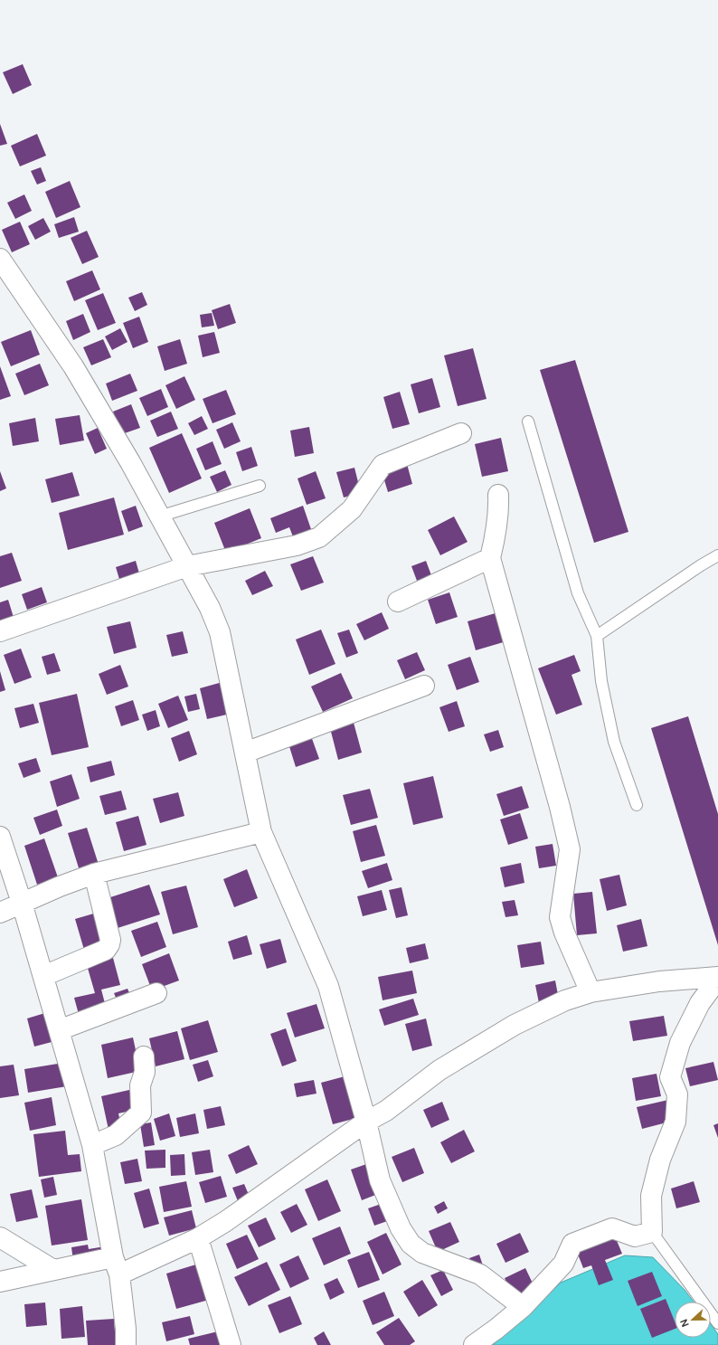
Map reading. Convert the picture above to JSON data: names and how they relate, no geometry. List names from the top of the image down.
{
  "north": "left"
}
